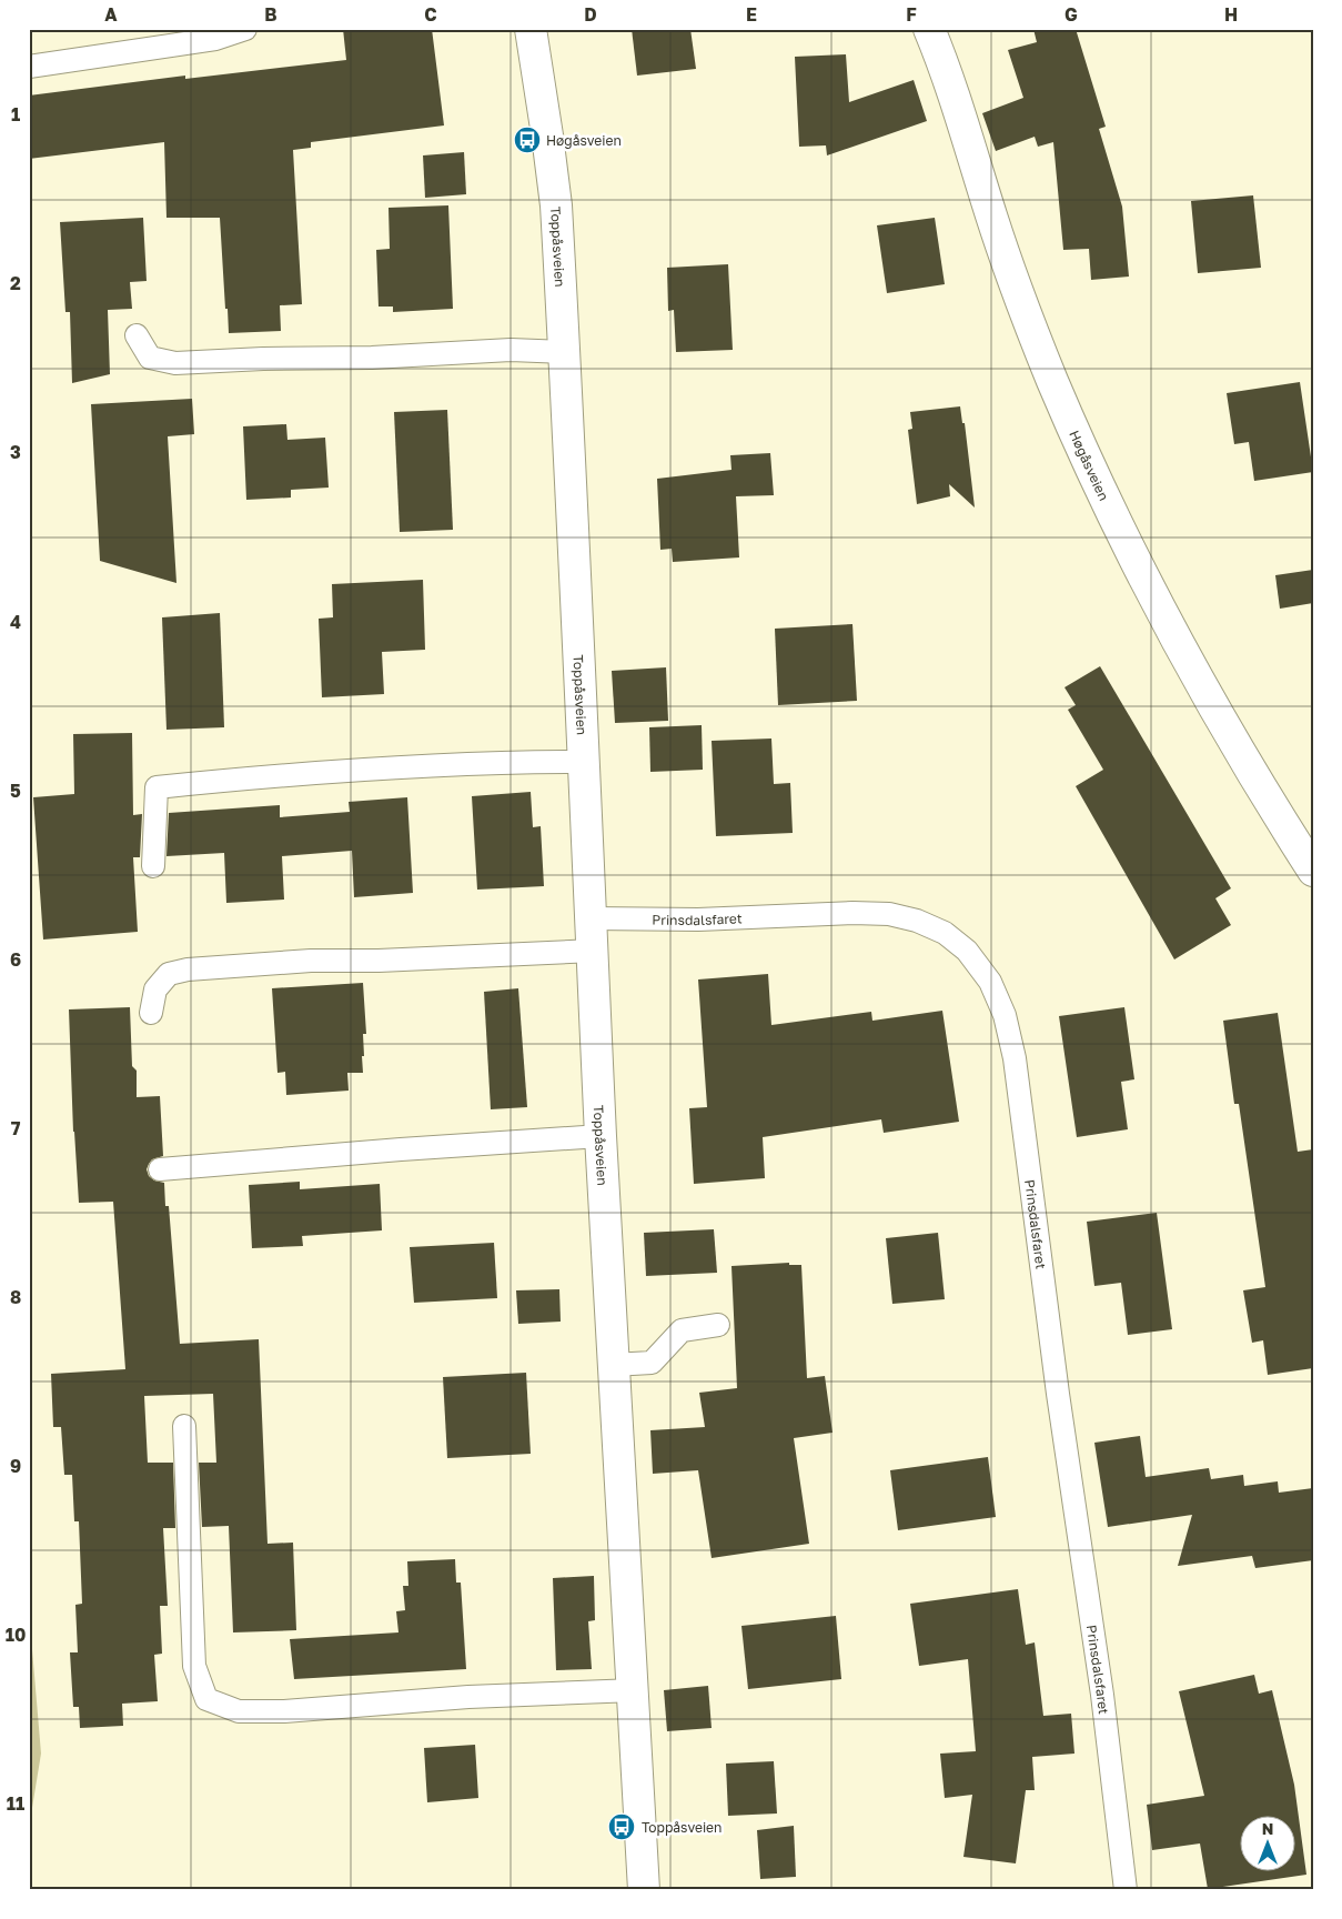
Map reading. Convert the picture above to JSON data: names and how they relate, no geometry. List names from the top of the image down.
{
  "streets": {
    "street": ["Toppåsveien", "Høgåsveien"],
    "lane": ["Prinsdalsfaret"]
  },
  "crossings": [
    ["Toppåsveien", "Prinsdalsfaret"]
  ],
  "places": {
    "bus stop": ["Høgåsveien", "Toppåsveien"]
  },
  "north": "top",
  "grid": {
    "columns": [
      "A",
      "B",
      "C",
      "D",
      "E",
      "F",
      "G",
      "H"
    ],
    "rows": [
      "1",
      "2",
      "3",
      "4",
      "5",
      "6",
      "7",
      "8",
      "9",
      "10",
      "11"
    ]
  }
}
